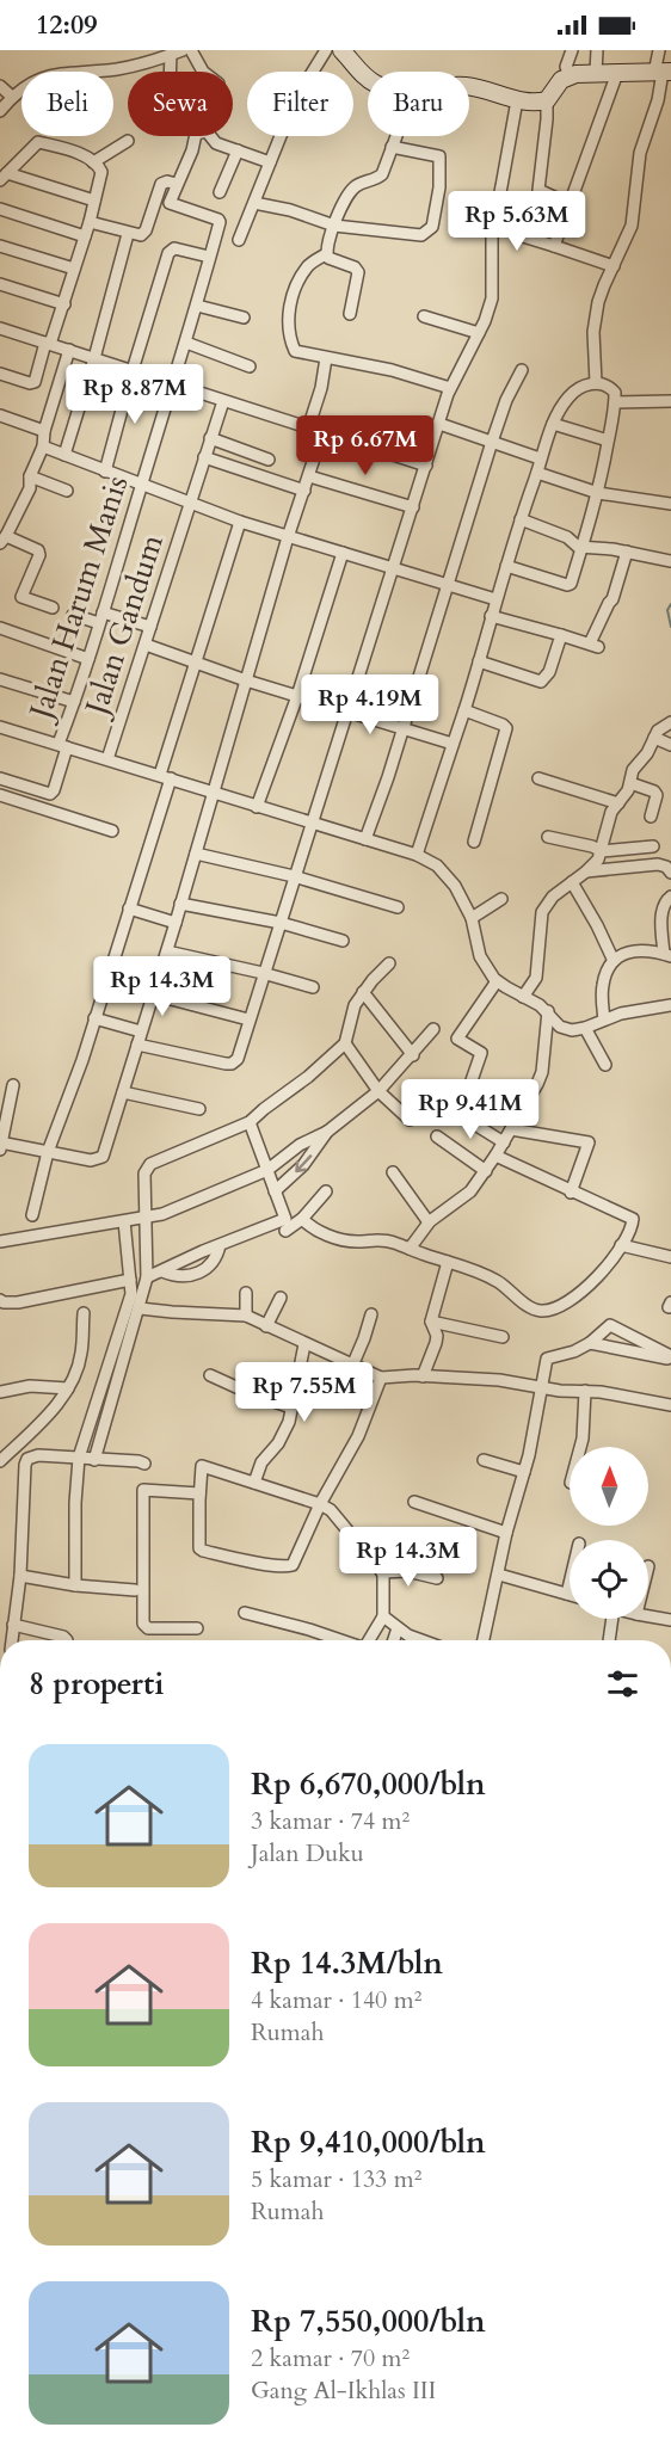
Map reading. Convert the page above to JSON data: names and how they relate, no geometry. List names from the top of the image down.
{
  "streets": {
    "street": ["Jalan Harum Manis", "Jalan Gandum"]
  },
  "north": "top",
  "page": {
    "status": "12:09",
    "chip": [
      "Beli",
      "Sewa",
      "Filter",
      "Baru"
    ],
    "price": [
      "Rp 5.63M",
      "Rp 8.87M",
      "Rp 6.67M",
      "Rp 4.19M",
      "Rp 14.3M",
      "Rp 9.41M",
      "Rp 7.55M",
      "Rp 14.3M"
    ],
    "heading": "8 properti",
    "list": [
      {
        "name": "Rp 6,670,000/bln",
        "note": "3 kamar · 74 m² · Jalan Duku"
      },
      {
        "name": "Rp 14.3M/bln",
        "note": "4 kamar · 140 m² · Rumah"
      },
      {
        "name": "Rp 9,410,000/bln",
        "note": "5 kamar · 133 m² · Rumah"
      },
      {
        "name": "Rp 7,550,000/bln",
        "note": "2 kamar · 70 m² · Gang Al-Ikhlas III"
      }
    ]
  }
}
